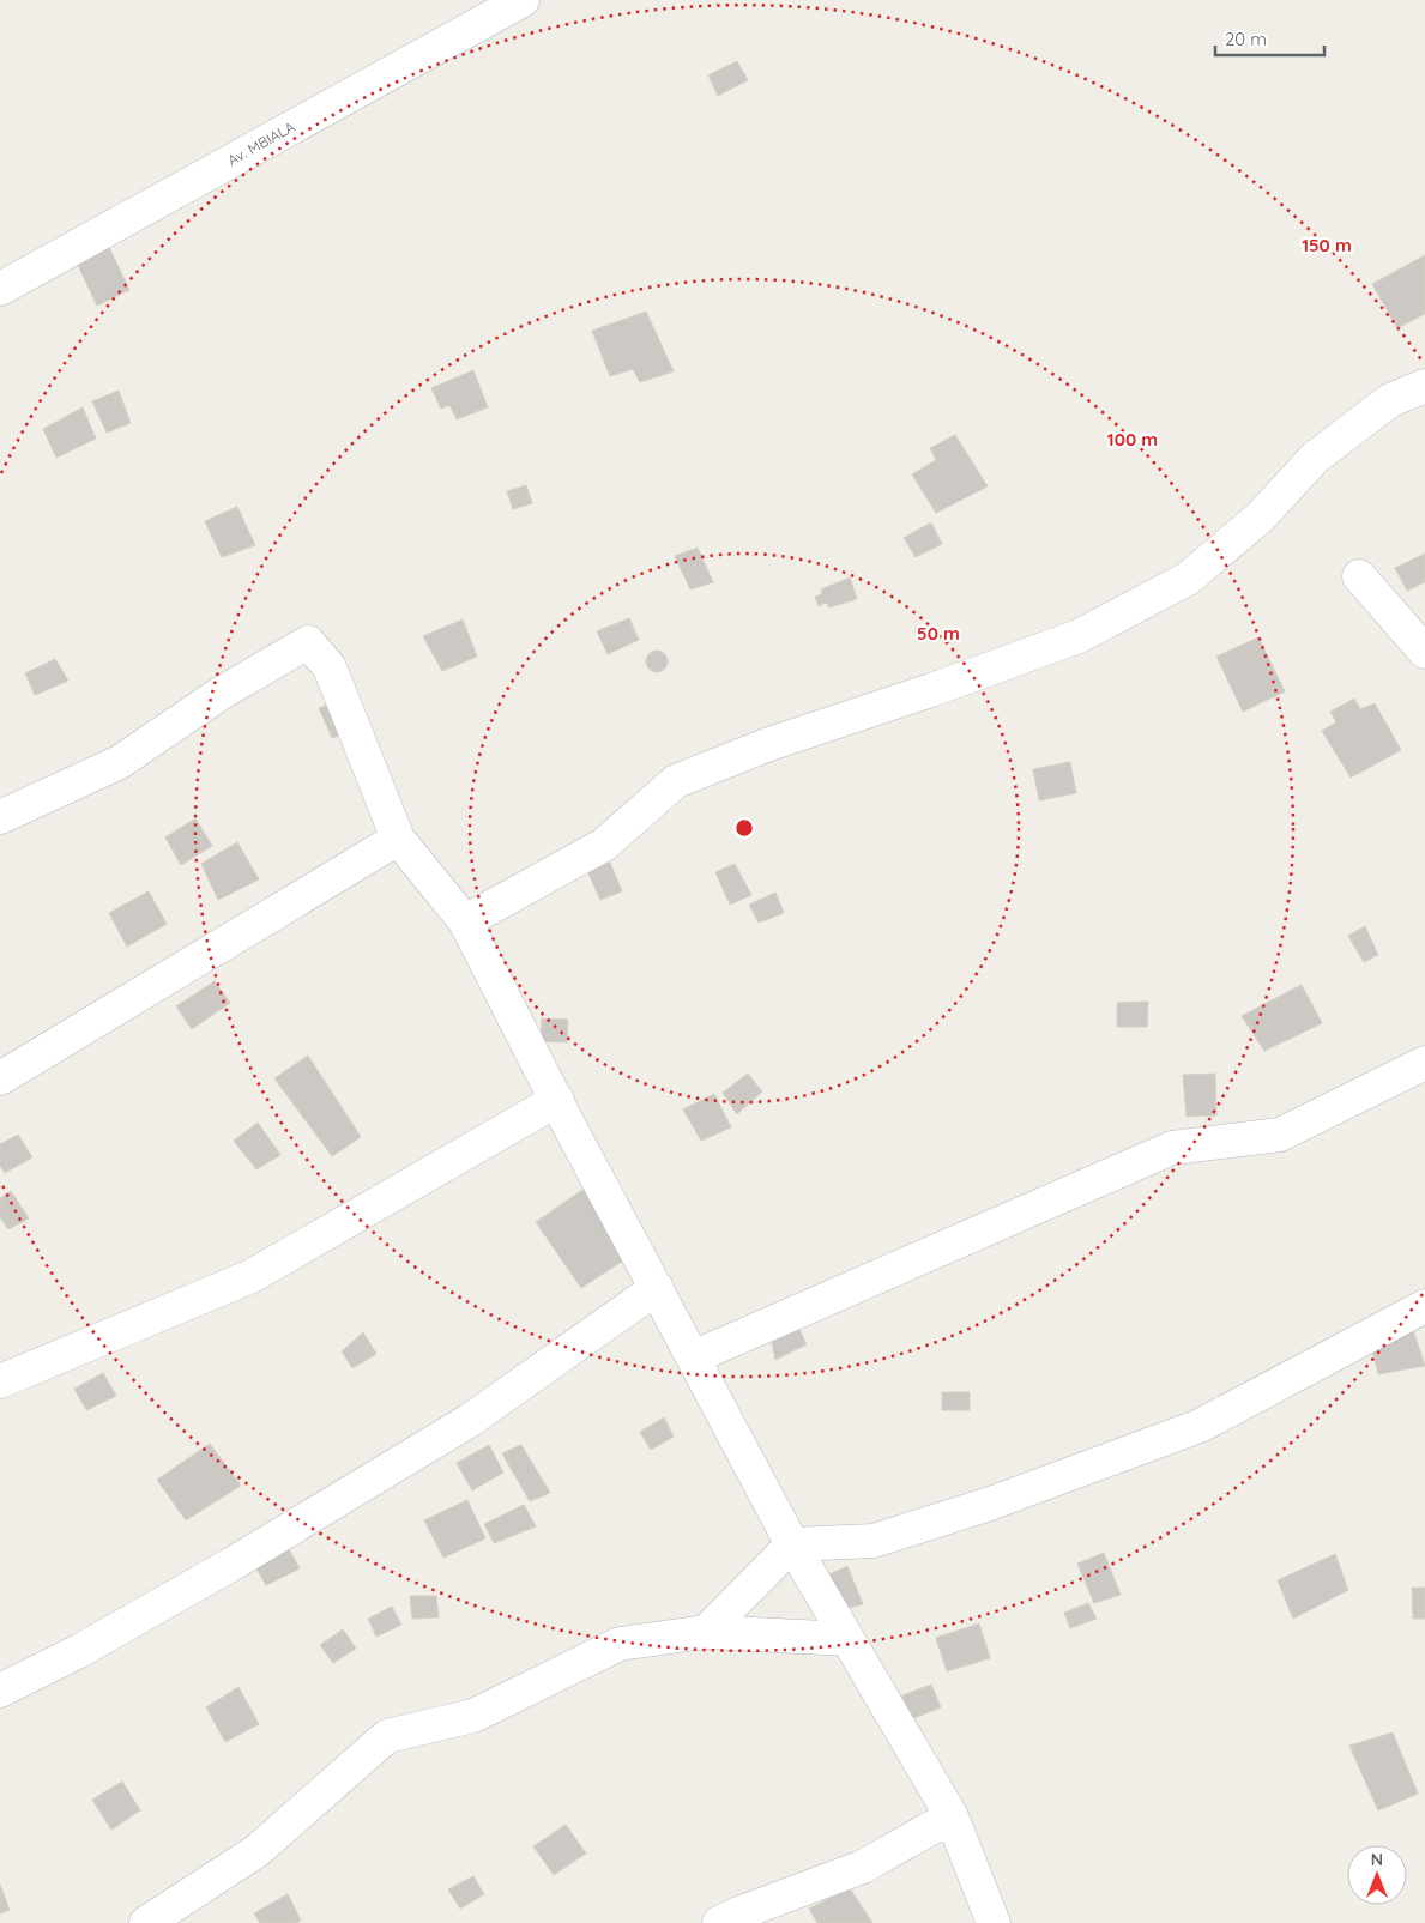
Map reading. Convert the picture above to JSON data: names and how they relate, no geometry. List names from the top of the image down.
{
  "streets": {
    "street": ["Av. MBIALA"]
  },
  "scale_bar": "20 m",
  "north": "top",
  "rings": ["150 m", "100 m", "50 m"]
}
